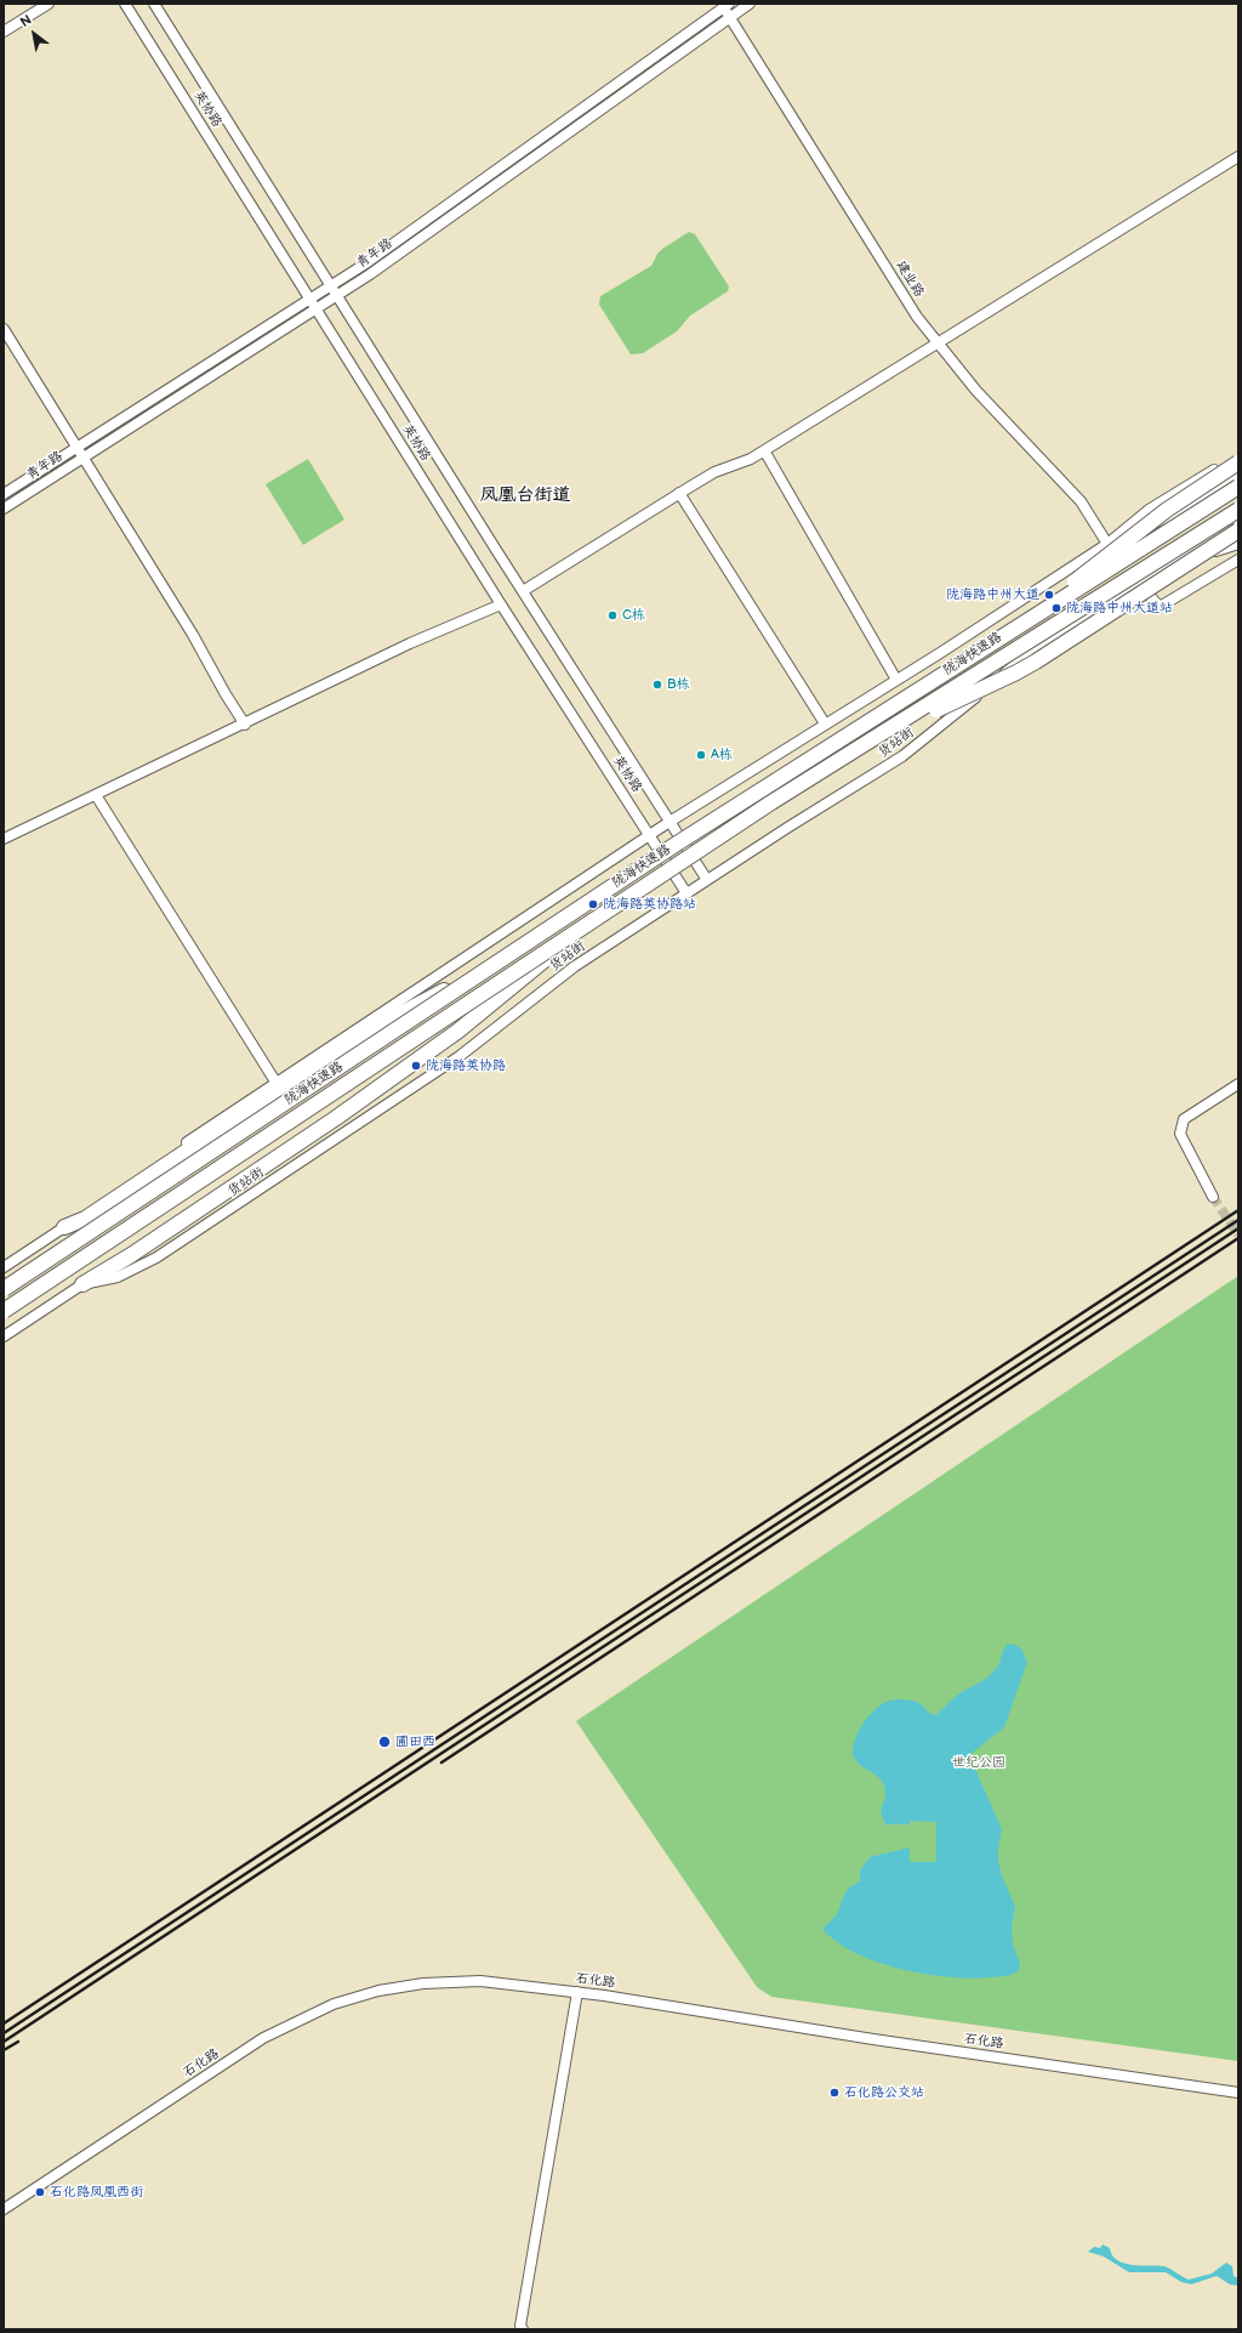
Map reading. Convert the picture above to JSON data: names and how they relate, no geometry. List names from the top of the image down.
{
  "streets": {
    "highway": ["陇海快速路"],
    "street": [
      "英协路",
      "青年路",
      "建业路",
      "货站街",
      "石化路"
    ]
  },
  "crossings": [
    ["英协路", "青年路"],
    ["英协路", "货站街"],
    ["青年路", "建业路"]
  ],
  "districts": ["凤凰台街道"],
  "parks": ["世纪公园"],
  "places": [
    "陇海路中州大道",
    "陇海路中州大道站",
    "C栋",
    "B栋",
    "A栋",
    "陇海路英协路站",
    "陇海路英协路",
    "圃田西",
    "石化路公交站",
    "石化路凤凰西街"
  ],
  "north": "top left"
}
